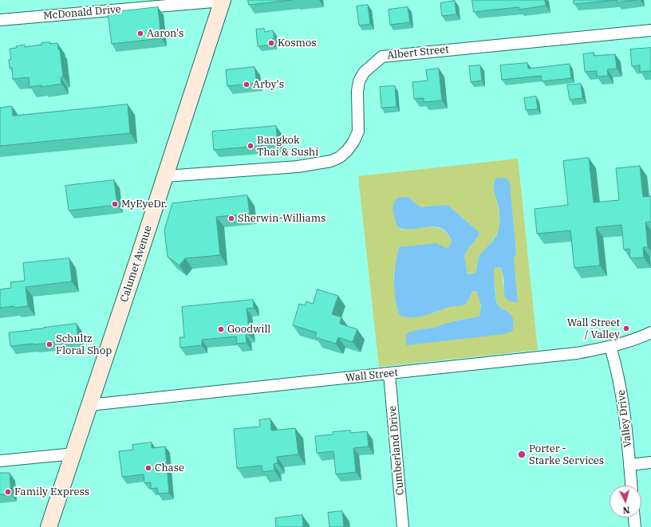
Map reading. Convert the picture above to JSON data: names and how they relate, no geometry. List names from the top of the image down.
{
  "streets": {
    "main road": ["Calumet Avenue"],
    "street": [
      "McDonald Drive",
      "Albert Street",
      "Wall Street",
      "Valley Drive",
      "Cumberland Drive"
    ]
  },
  "crossings": [
    ["McDonald Drive", "Calumet Avenue"],
    ["Albert Street", "Calumet Avenue"],
    ["Calumet Avenue", "Wall Street"],
    ["Wall Street", "Valley Drive"],
    ["Wall Street", "Cumberland Drive"]
  ],
  "places": [
    "Aaron's",
    "Kosmos",
    "Arby's",
    "Bangkok Thai & Sushi",
    "MyEyeDr.",
    "Sherwin-Williams",
    "Wall Street / Valley",
    "Goodwill",
    "Schultz Floral Shop",
    "Porter - Starke Services",
    "Chase",
    "Family Express"
  ],
  "north": "bottom"
}
